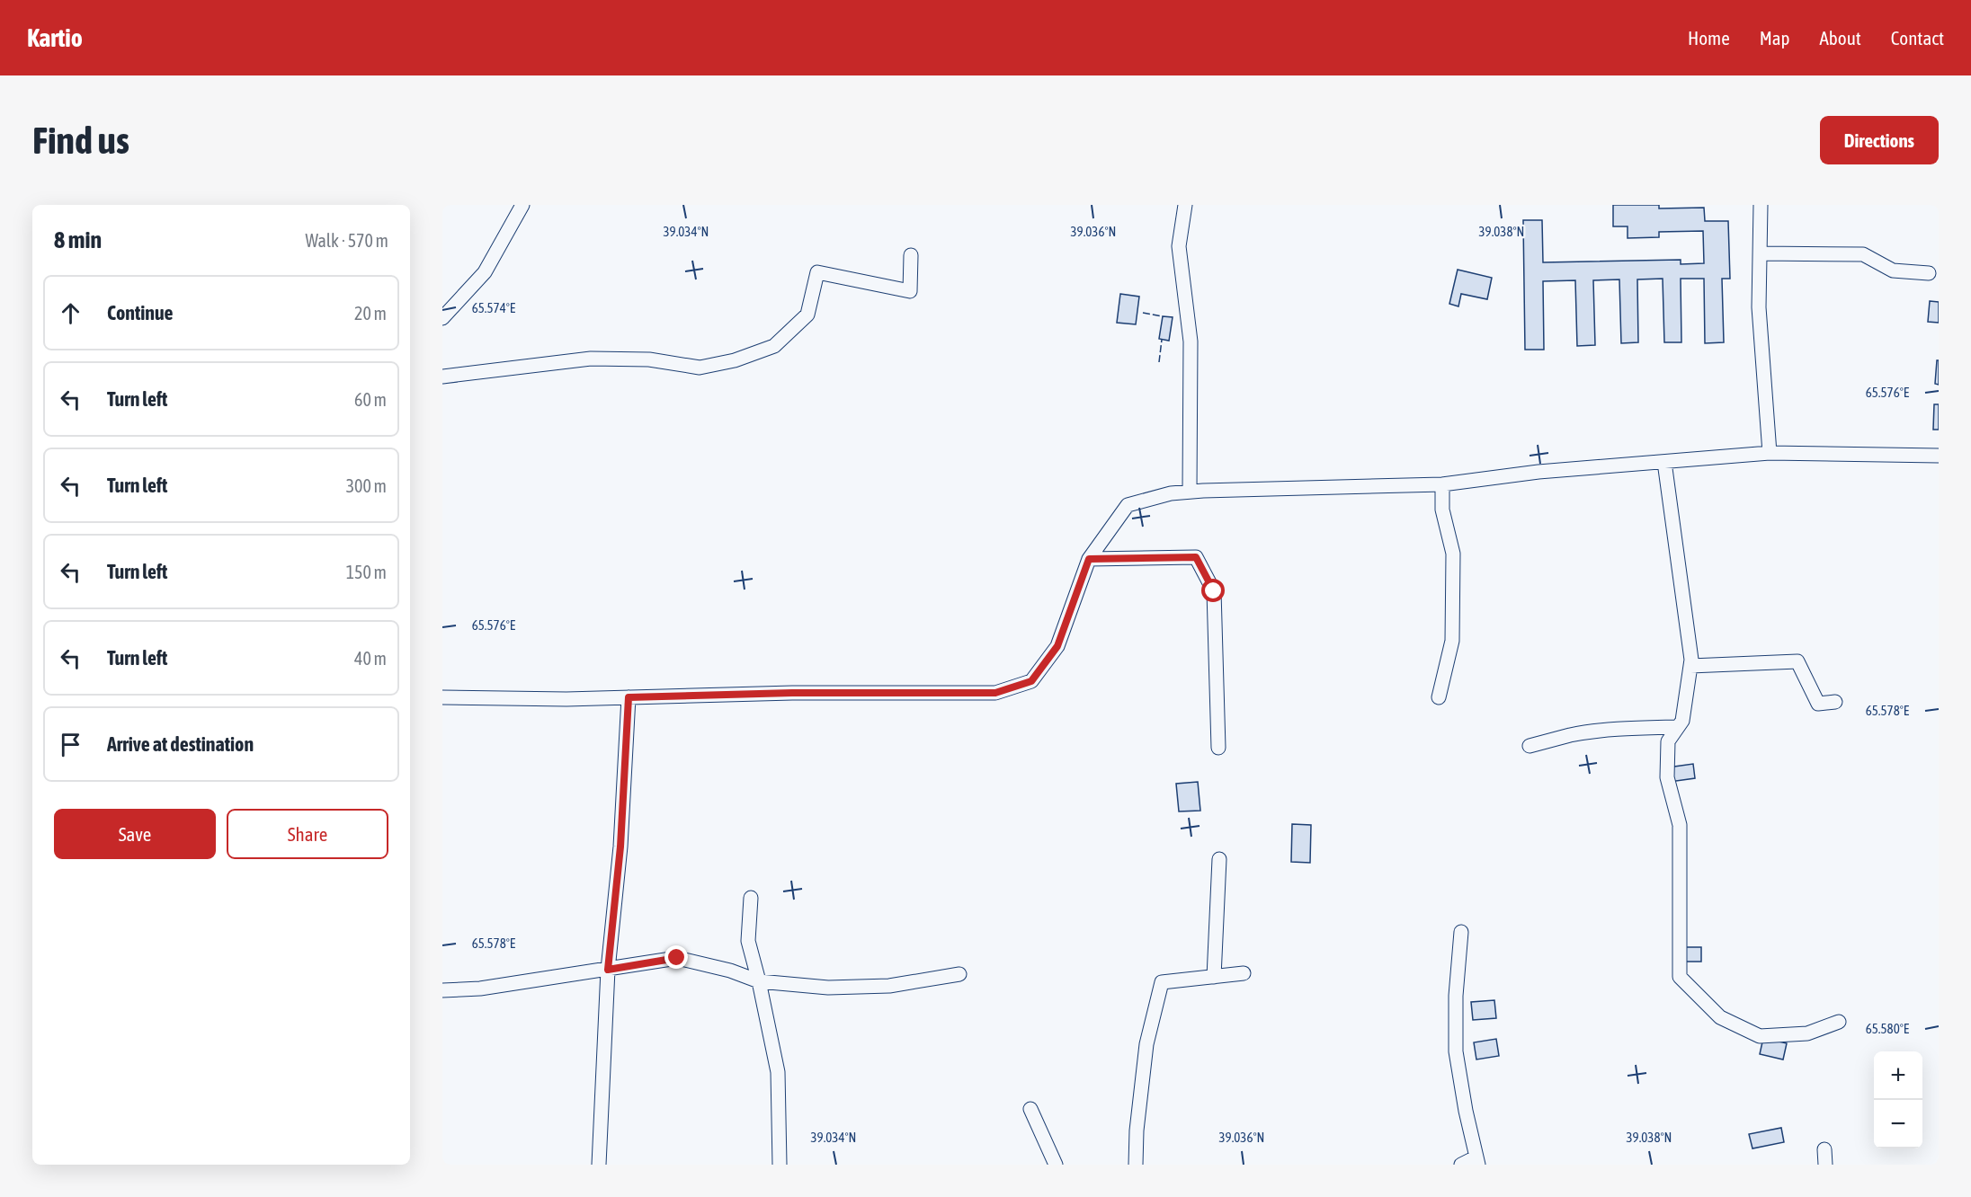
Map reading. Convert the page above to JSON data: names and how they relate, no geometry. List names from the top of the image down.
{
  "page": {
    "header": "Kartio",
    "nav": [
      "Home",
      "Map",
      "About",
      "Contact"
    ],
    "buttons": [
      "Directions",
      ["Save", "Share"]
    ],
    "title": "Find us",
    "heading": ["8 min", "Walk · 570 m"],
    "list": [
      ["Continue", "20 m"],
      ["Turn left", "60 m"],
      ["Turn left", "300 m"],
      ["Turn left", "150 m"],
      ["Turn left", "40 m"],
      "Arrive at destination"
    ],
    "map_buttons": ["+", "−"]
  },
  "coordinates": [
    "39.034°N",
    "39.036°N",
    "39.038°N",
    "65.574°E",
    "65.576°E",
    "65.578°E",
    "65.580°E"
  ]
}
